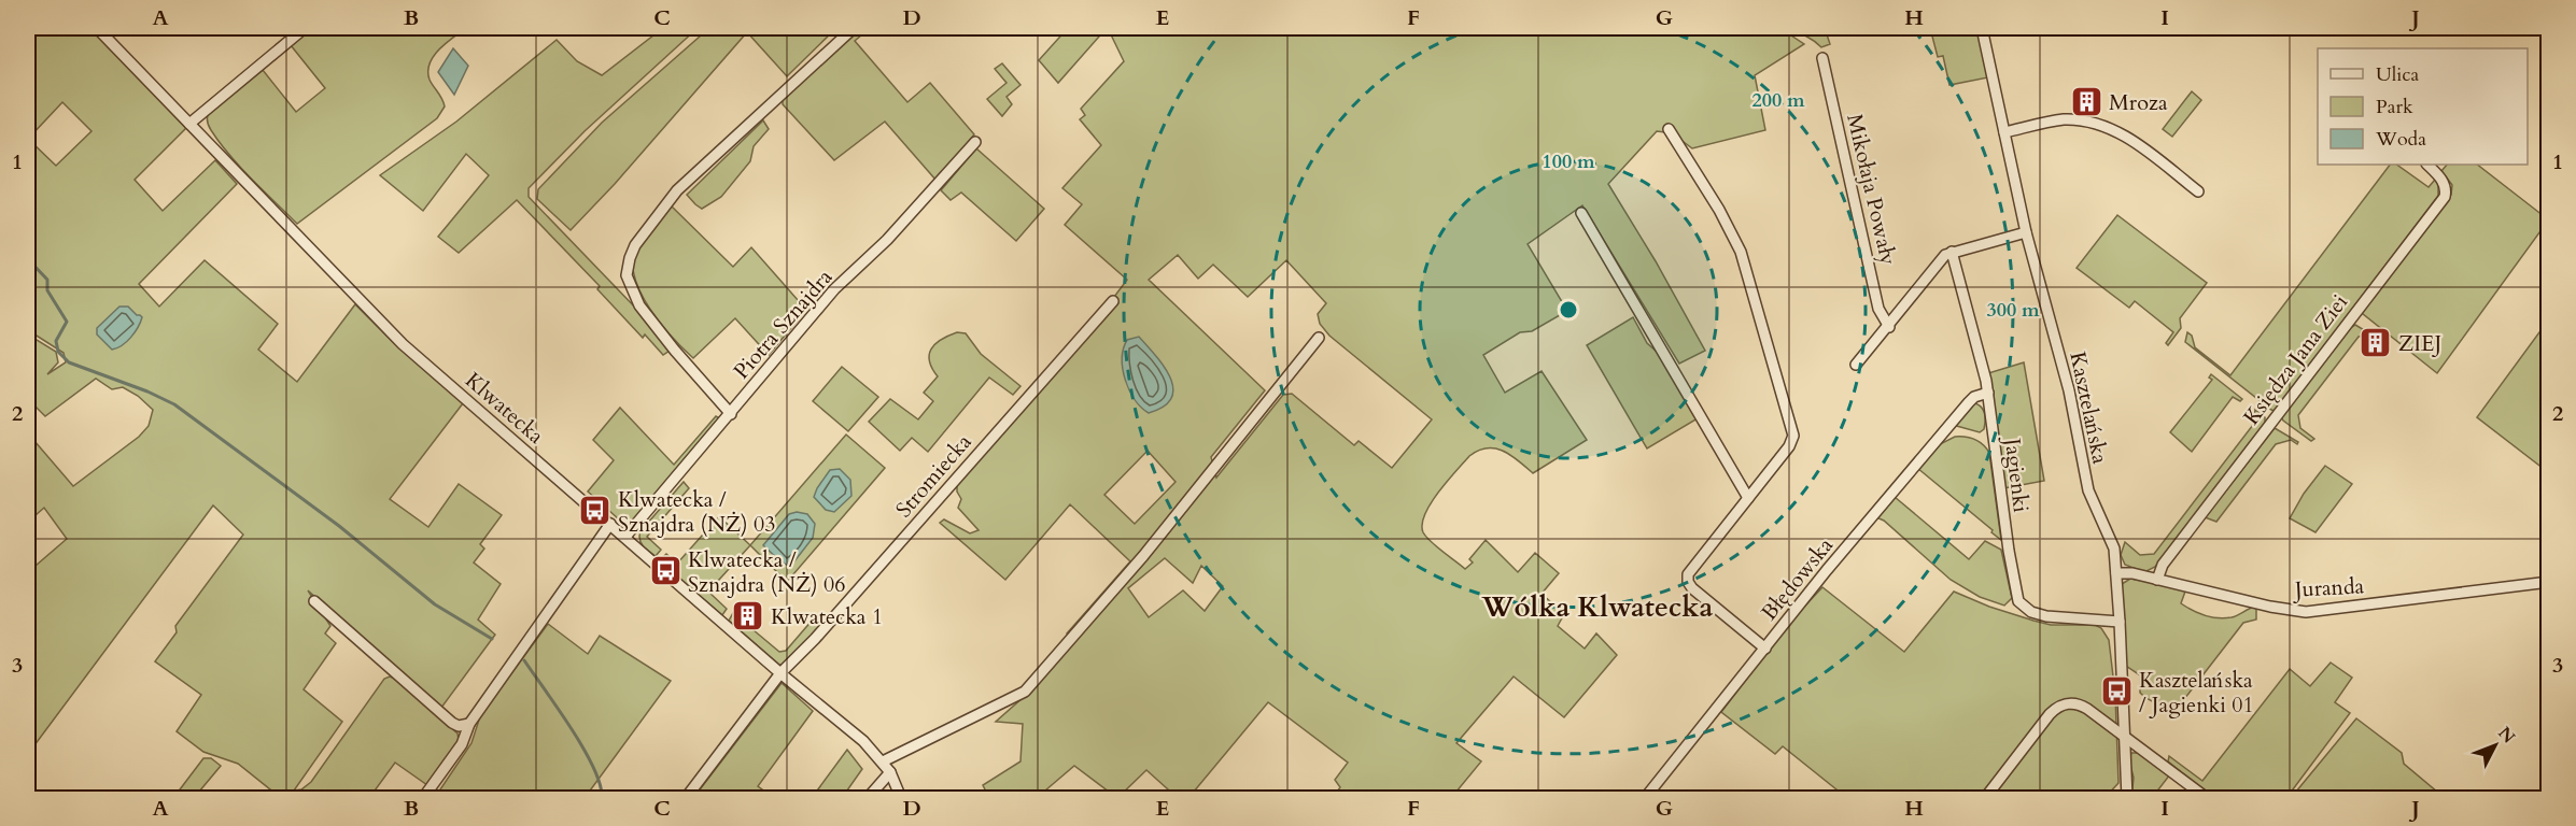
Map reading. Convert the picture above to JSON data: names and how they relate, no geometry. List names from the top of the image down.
{
  "streets": {
    "street": [
      "Mikołaja Powały",
      "Piotra Sznajdra",
      "Księdza Jana Ziei",
      "Klwatecka",
      "Kasztelańska",
      "Stromiecka",
      "Jagienki",
      "Błędowska",
      "Juranda"
    ]
  },
  "crossings": [
    ["Piotra Sznajdra", "Klwatecka"],
    ["Księdza Jana Ziei", "Juranda"],
    ["Klwatecka", "Stromiecka"],
    ["Kasztelańska", "Jagienki"],
    ["Kasztelańska", "Juranda"],
    ["Jagienki", "Błędowska"]
  ],
  "districts": ["Wólka Klwatecka"],
  "places": {
    "building": ["Mroza", "ZIEJ", "Klwatecka 1"],
    "bus stop": ["Klwatecka / Sznajdra (NŻ) 03", "Klwatecka / Sznajdra (NŻ) 06", "Kasztelańska / Jagienki 01"]
  },
  "legend": ["Ulica", "Park", "Woda"],
  "north": "top right",
  "grid": {
    "columns": [
      "A",
      "B",
      "C",
      "D",
      "E",
      "F",
      "G",
      "H",
      "I",
      "J"
    ],
    "rows": ["1", "2", "3"]
  },
  "rings": ["200 m", "100 m", "300 m"]
}
